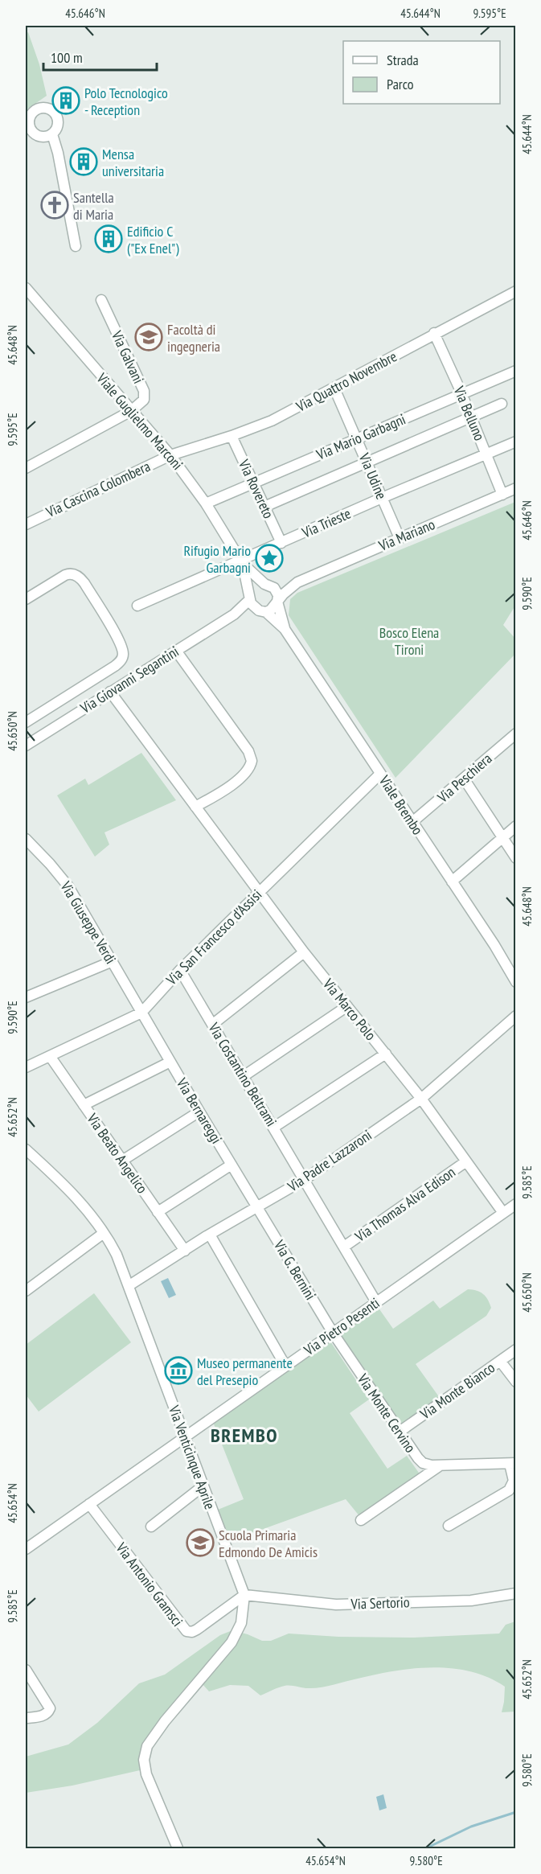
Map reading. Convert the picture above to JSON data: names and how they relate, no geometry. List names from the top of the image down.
{
  "streets": {
    "street": [
      "Via Galvani",
      "Via Quattro Novembre",
      "Via Belluno",
      "Viale Guglielmo Marconi",
      "Via Mario Garbagni",
      "Via Udine",
      "Via Cascina Colombera",
      "Via Rovereto",
      "Via Trieste",
      "Via Mariano",
      "Via Giovanni Segantini",
      "Via Peschiera",
      "Viale Brembo",
      "Via Giuseppe Verdi",
      "Via San Francesco d'Assisi",
      "Via Marco Polo",
      "Via Costantino Beltrami",
      "Via Bernareggi",
      "Via Beato Angelico",
      "Via Padre Lazzaroni",
      "Via Thomas Alva Edison",
      "Via G. Bernini",
      "Via Pietro Pesenti",
      "Via Monte Bianco",
      "Via Monte Cervino",
      "Via Venticinque Aprile",
      "Via Antonio Gramsci",
      "Via Sertorio"
    ]
  },
  "crossings": [
    ["Via Galvani", "Viale Guglielmo Marconi"],
    ["Via Quattro Novembre", "Via Belluno"],
    ["Via Quattro Novembre", "Viale Guglielmo Marconi"],
    ["Via Quattro Novembre", "Via Udine"],
    ["Via Quattro Novembre", "Via Cascina Colombera"],
    ["Via Quattro Novembre", "Via Rovereto"],
    ["Via Belluno", "Via Mario Garbagni"],
    ["Via Belluno", "Via Trieste"],
    ["Via Belluno", "Via Mariano"],
    ["Viale Guglielmo Marconi", "Via Mario Garbagni"],
    ["Viale Guglielmo Marconi", "Via Cascina Colombera"],
    ["Viale Guglielmo Marconi", "Via Trieste"],
    ["Viale Guglielmo Marconi", "Via Mariano"],
    ["Viale Guglielmo Marconi", "Via Giovanni Segantini"],
    ["Viale Guglielmo Marconi", "Viale Brembo"],
    ["Via Mario Garbagni", "Via Udine"],
    ["Via Mario Garbagni", "Via Rovereto"],
    ["Via Udine", "Via Trieste"],
    ["Via Udine", "Via Mariano"],
    ["Via Rovereto", "Via Trieste"],
    ["Via Mariano", "Via Giovanni Segantini"],
    ["Via Mariano", "Viale Brembo"],
    ["Via Giovanni Segantini", "Viale Brembo"],
    ["Via Giovanni Segantini", "Via Marco Polo"],
    ["Via Peschiera", "Viale Brembo"],
    ["Viale Brembo", "Via San Francesco d'Assisi"],
    ["Via Giuseppe Verdi", "Via San Francesco d'Assisi"],
    ["Via Giuseppe Verdi", "Via Bernareggi"],
    ["Via San Francesco d'Assisi", "Via Marco Polo"],
    ["Via San Francesco d'Assisi", "Via Costantino Beltrami"],
    ["Via San Francesco d'Assisi", "Via Bernareggi"],
    ["Via San Francesco d'Assisi", "Via Beato Angelico"],
    ["Via Marco Polo", "Via Padre Lazzaroni"],
    ["Via Marco Polo", "Via Thomas Alva Edison"],
    ["Via Marco Polo", "Via Pietro Pesenti"],
    ["Via Costantino Beltrami", "Via Padre Lazzaroni"],
    ["Via Costantino Beltrami", "Via Thomas Alva Edison"],
    ["Via Costantino Beltrami", "Via Pietro Pesenti"],
    ["Via Bernareggi", "Via Padre Lazzaroni"],
    ["Via Bernareggi", "Via G. Bernini"],
    ["Via Beato Angelico", "Via Padre Lazzaroni"],
    ["Via Padre Lazzaroni", "Via G. Bernini"],
    ["Via Padre Lazzaroni", "Via Venticinque Aprile"],
    ["Via G. Bernini", "Via Pietro Pesenti"],
    ["Via G. Bernini", "Via Monte Cervino"],
    ["Via Pietro Pesenti", "Via Monte Cervino"],
    ["Via Pietro Pesenti", "Via Venticinque Aprile"],
    ["Via Pietro Pesenti", "Via Antonio Gramsci"],
    ["Via Monte Bianco", "Via Monte Cervino"],
    ["Via Venticinque Aprile", "Via Antonio Gramsci"],
    ["Via Venticinque Aprile", "Via Sertorio"],
    ["Via Antonio Gramsci", "Via Sertorio"]
  ],
  "districts": ["BREMBO"],
  "parks": ["Bosco Elena Tironi"],
  "places": {
    "building": ["Polo Tecnologico - Reception", "Mensa universitaria", "Edificio C (\"Ex Enel\")"],
    "church": ["Santella di Maria"],
    "school or university": ["Facoltà di ingegneria", "Scuola Primaria Edmondo De Amicis"],
    "place": ["Rifugio Mario Garbagni"],
    "museum": ["Museo permanente del Presepio"]
  },
  "legend": ["Strada", "Parco"],
  "scale_bar": "100 m",
  "coordinates": [
    "45.646°N",
    "45.644°N",
    "9.595°E",
    "45.648°N",
    "9.590°E",
    "45.650°N",
    "45.652°N",
    "9.585°E",
    "45.654°N",
    "9.580°E"
  ]
}
